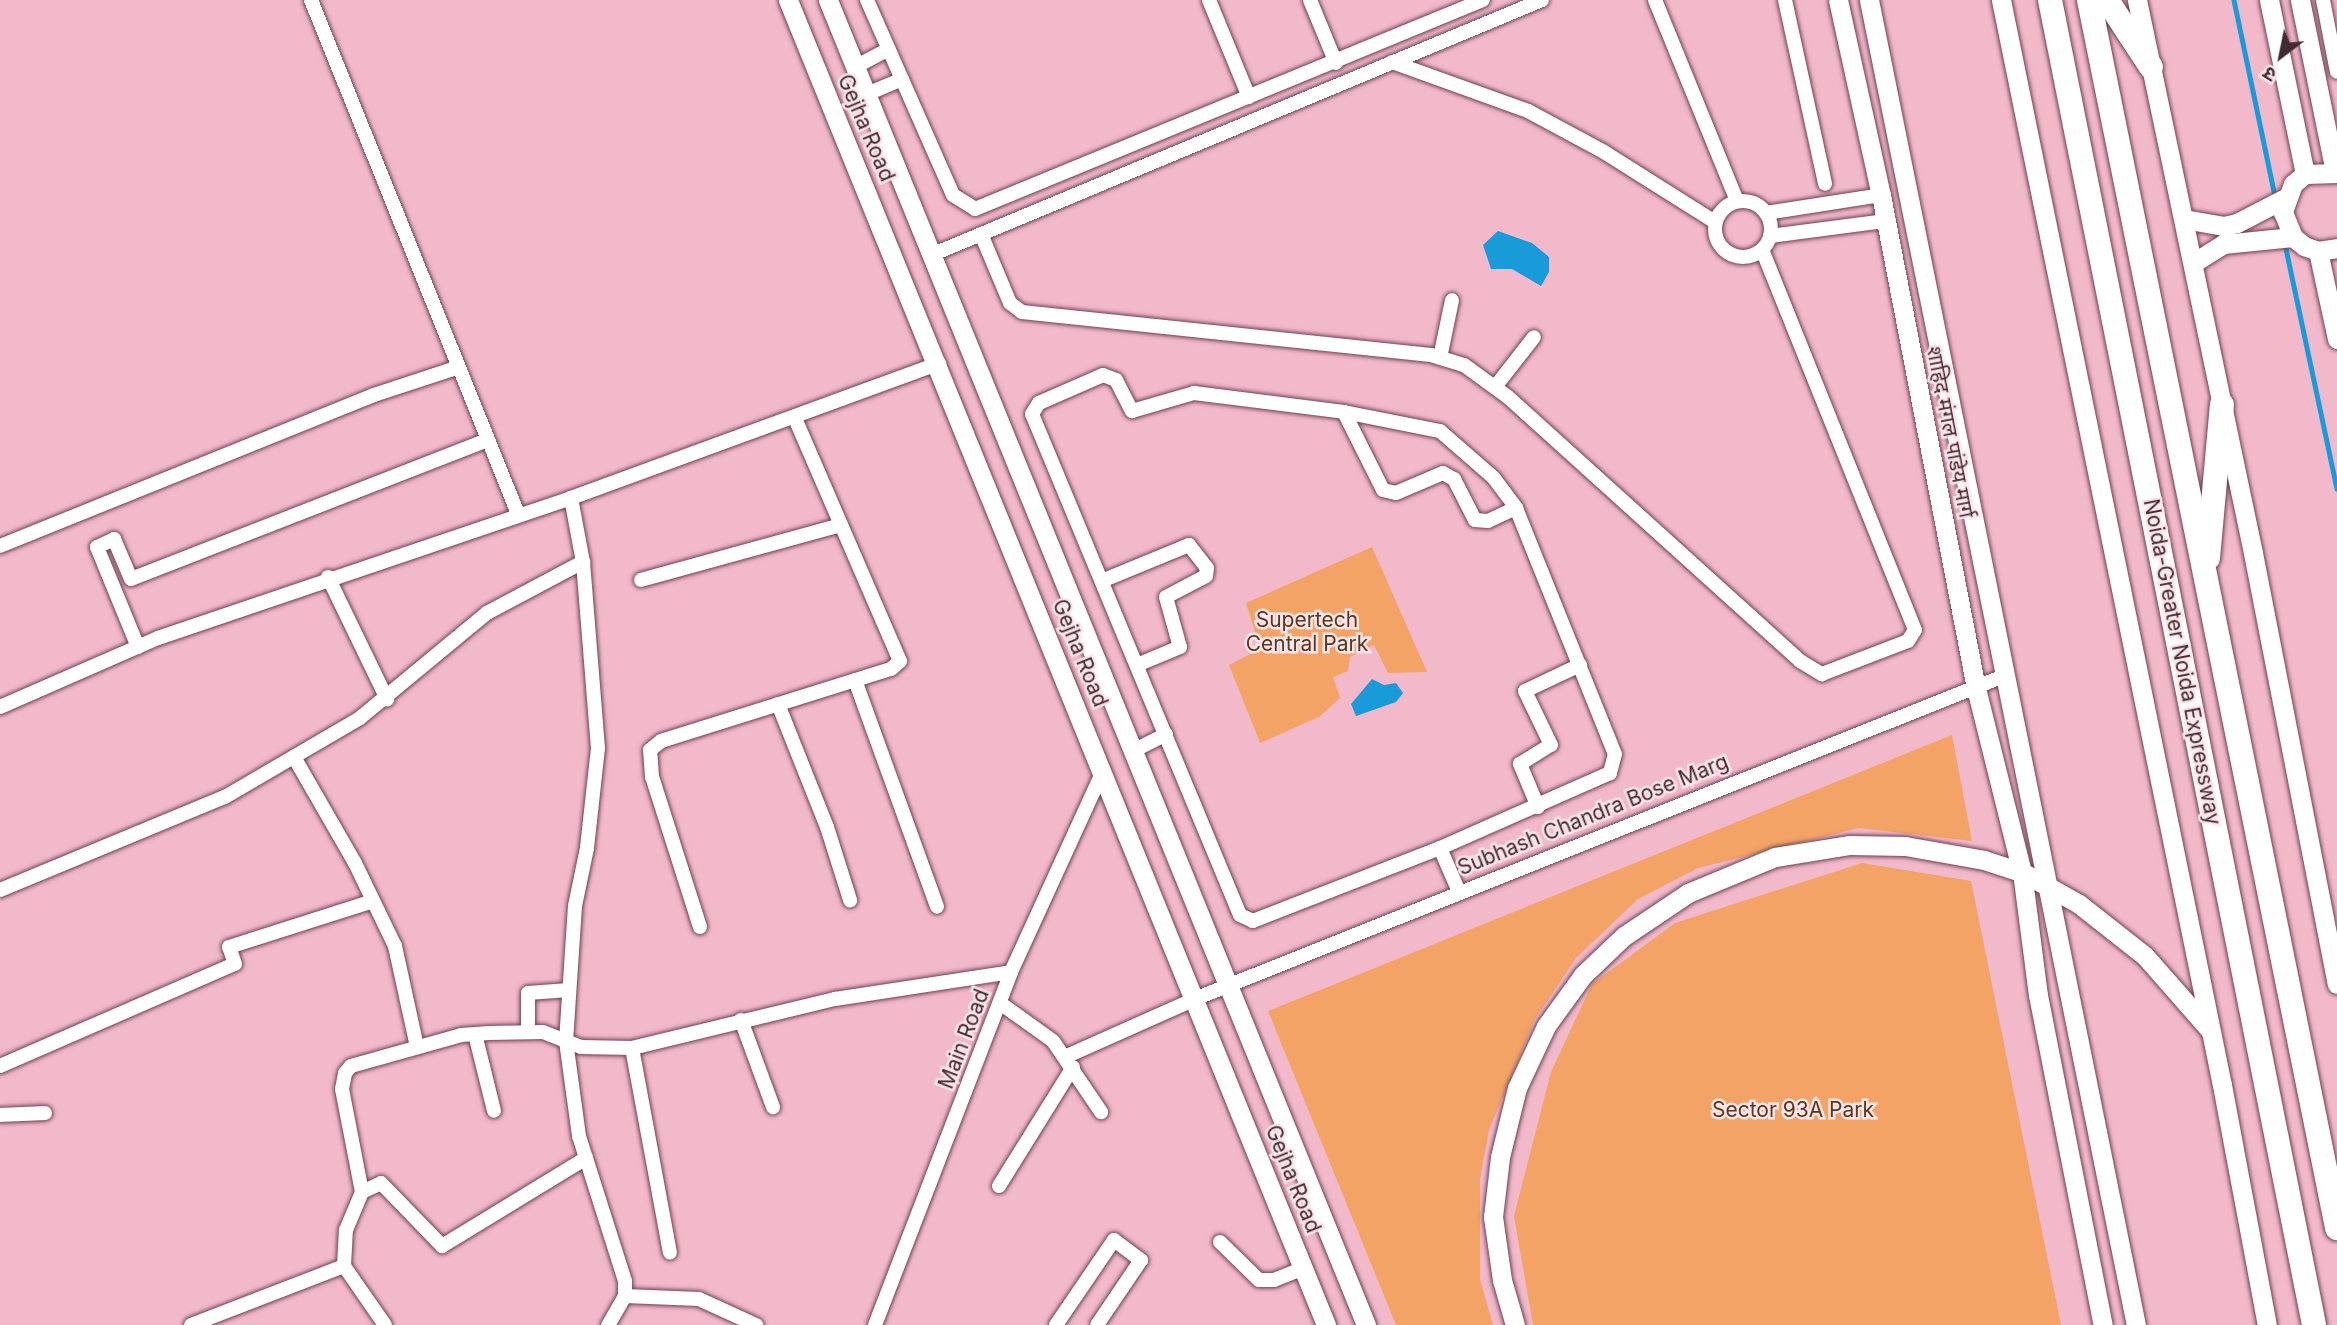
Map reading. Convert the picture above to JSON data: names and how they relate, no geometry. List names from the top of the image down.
{
  "streets": {
    "highway": ["Noida-Greater Noida Expressway"],
    "street": [
      "Gejha Road",
      "शाहिद मंगल पांडेय मार्ग",
      "Subhash Chandra Bose Marg",
      "Main Road"
    ]
  },
  "crossings": [
    ["Gejha Road", "Subhash Chandra Bose Marg"],
    ["Gejha Road", "Main Road"],
    ["शाहिद मंगल पांडेय मार्ग", "Subhash Chandra Bose Marg"]
  ],
  "parks": ["Supertech Central Park", "Sector 93A Park"],
  "north": "bottom left"
}
